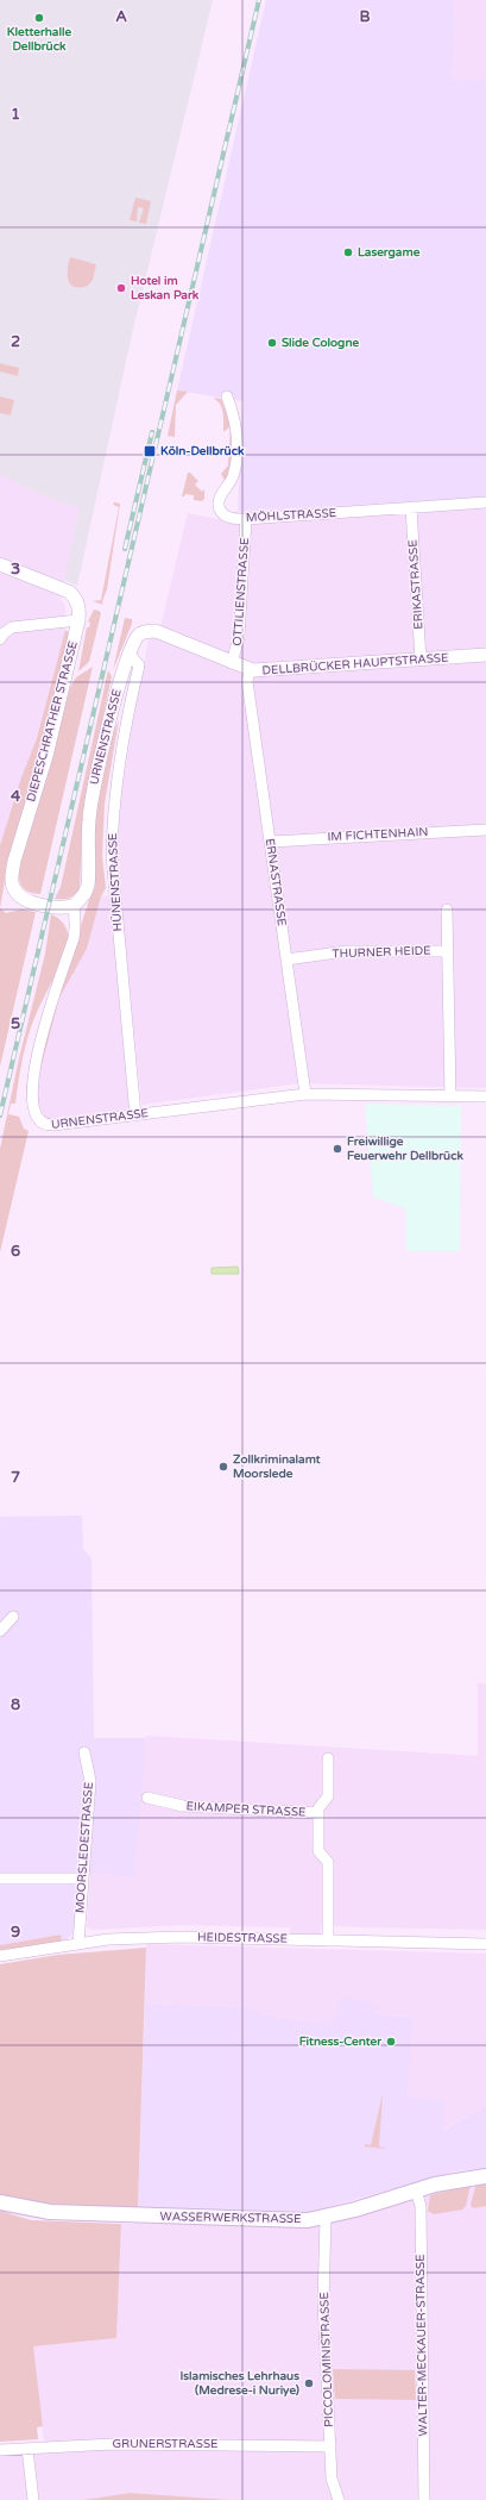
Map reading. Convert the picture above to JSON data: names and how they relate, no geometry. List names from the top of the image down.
{
  "streets": {
    "main road": ["WASSERWERKSTRASSE"],
    "street": [
      "MÖHLSTRASSE",
      "ERIKASTRASSE",
      "OTTILIENSTRASSE",
      "DELLBRÜCKER HAUPTSTRASSE",
      "DIEPESCHRATHER STRASSE",
      "URNENSTRASSE",
      "IM FICHTENHAIN",
      "HÜNENSTRASSE",
      "ERNASTRASSE",
      "THURNER HEIDE",
      "EIKAMPER STRASSE",
      "MOORSLEDESTRASSE",
      "HEIDESTRASSE",
      "WALTER-MECKAUER-STRASSE",
      "PICCOLOMINISTRASSE",
      "GRUNERSTRASSE"
    ]
  },
  "crossings": [
    ["MÖHLSTRASSE", "ERIKASTRASSE"],
    ["MÖHLSTRASSE", "OTTILIENSTRASSE"],
    ["ERIKASTRASSE", "DELLBRÜCKER HAUPTSTRASSE"],
    ["OTTILIENSTRASSE", "DELLBRÜCKER HAUPTSTRASSE"],
    ["DELLBRÜCKER HAUPTSTRASSE", "URNENSTRASSE"],
    ["DELLBRÜCKER HAUPTSTRASSE", "ERNASTRASSE"],
    ["DIEPESCHRATHER STRASSE", "URNENSTRASSE"],
    ["URNENSTRASSE", "HÜNENSTRASSE"],
    ["URNENSTRASSE", "ERNASTRASSE"],
    ["URNENSTRASSE", "THURNER HEIDE"],
    ["IM FICHTENHAIN", "ERNASTRASSE"],
    ["ERNASTRASSE", "THURNER HEIDE"],
    ["MOORSLEDESTRASSE", "HEIDESTRASSE"],
    ["WASSERWERKSTRASSE", "WALTER-MECKAUER-STRASSE"],
    ["WASSERWERKSTRASSE", "PICCOLOMINISTRASSE"],
    ["PICCOLOMINISTRASSE", "GRUNERSTRASSE"]
  ],
  "places": {
    "other": [
      "Kletterhalle Dellbrück",
      "Lasergame",
      "Hotel im Leskan Park",
      "Slide Cologne",
      "Freiwillige Feuerwehr Dellbrück",
      "Zollkriminalamt Moorslede",
      "Fitness-Center",
      "Islamisches Lehrhaus (Medrese-i Nuriye)"
    ],
    "transit": ["Köln-Dellbrück"]
  },
  "grid": {
    "columns": ["A", "B"],
    "rows": [
      "1",
      "2",
      "3",
      "4",
      "5",
      "6",
      "7",
      "8",
      "9"
    ]
  }
}
